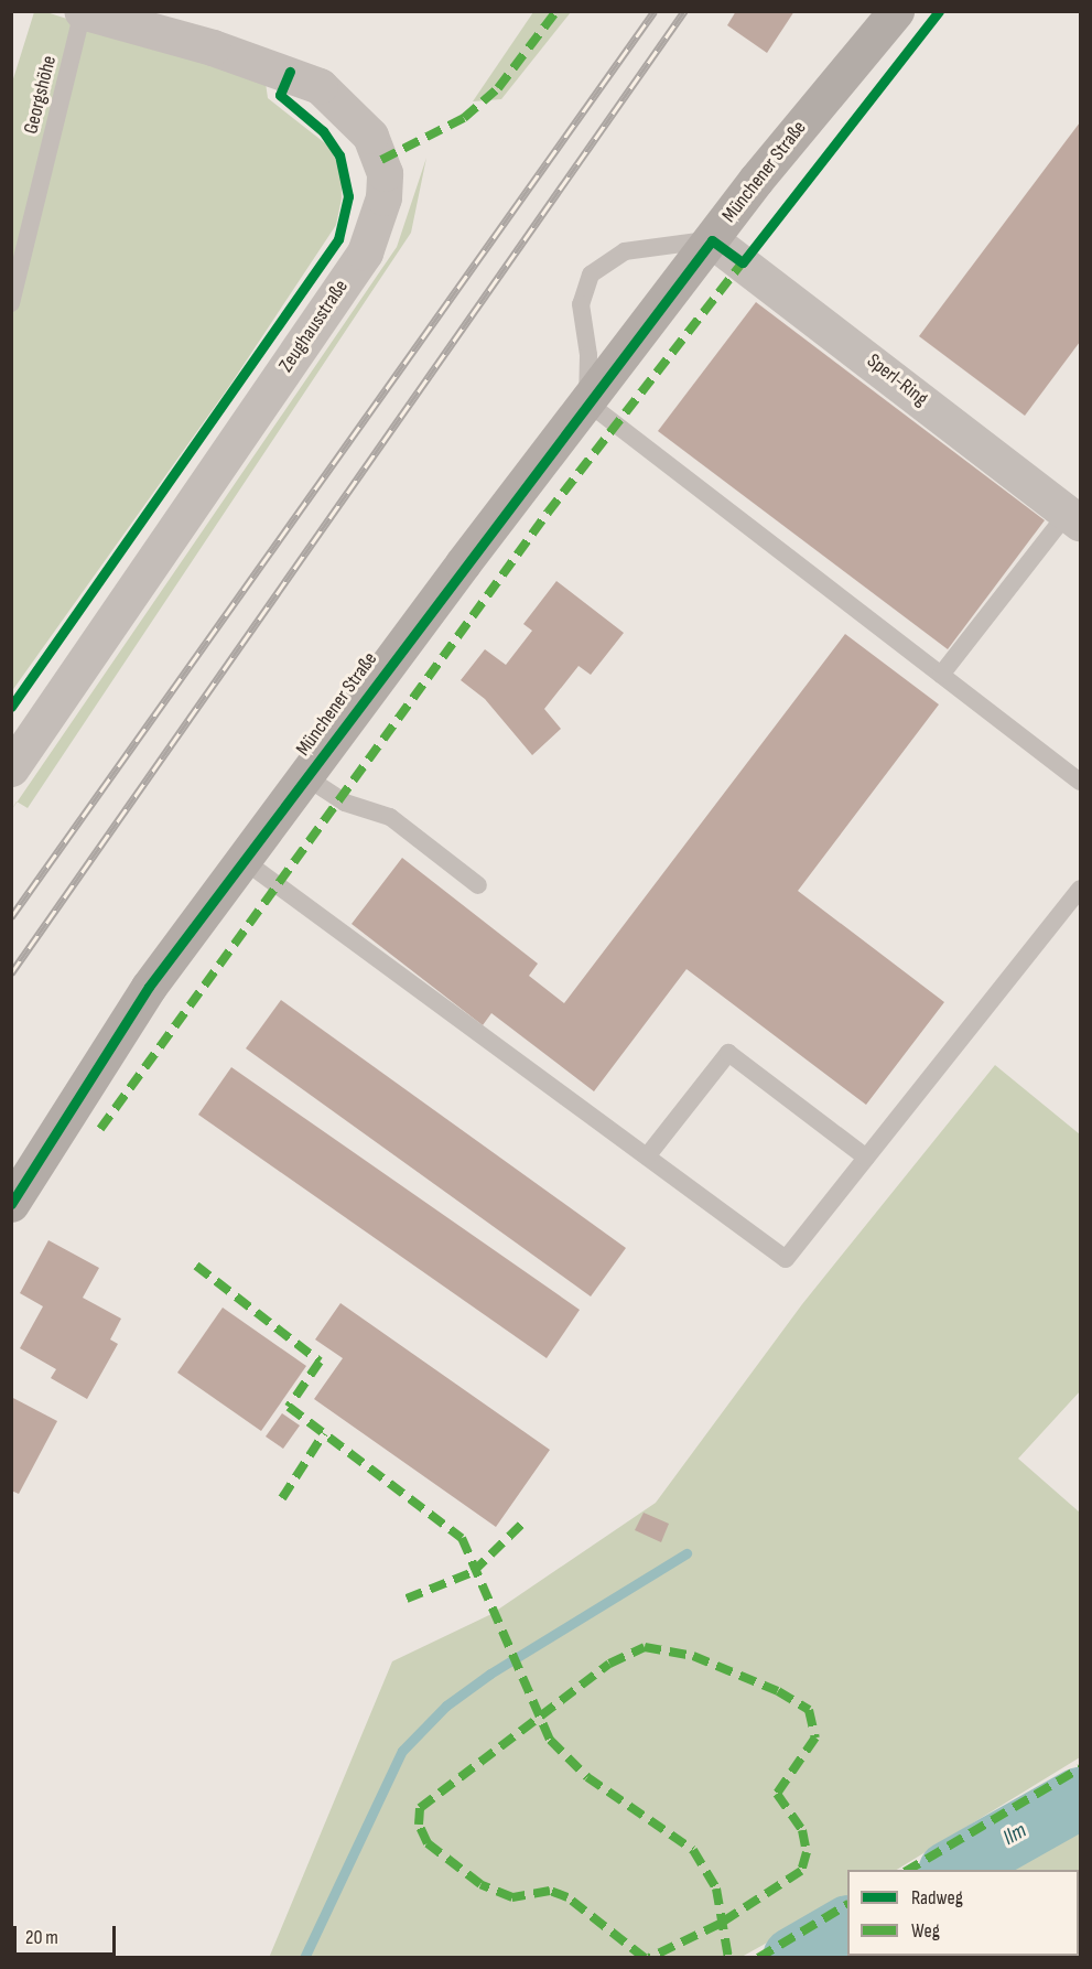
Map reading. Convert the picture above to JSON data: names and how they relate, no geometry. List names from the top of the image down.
{
  "streets": {
    "main road": ["Münchener Straße"],
    "street": ["Zeughausstraße", "Sperl-Ring"],
    "lane": ["Georgshöhe"]
  },
  "crossings": [
    ["Georgshöhe", "Zeughausstraße"],
    ["Münchener Straße", "Sperl-Ring"]
  ],
  "water": ["Ilm"],
  "legend": ["Radweg", "Weg"],
  "scale_bar": "20 m"
}
